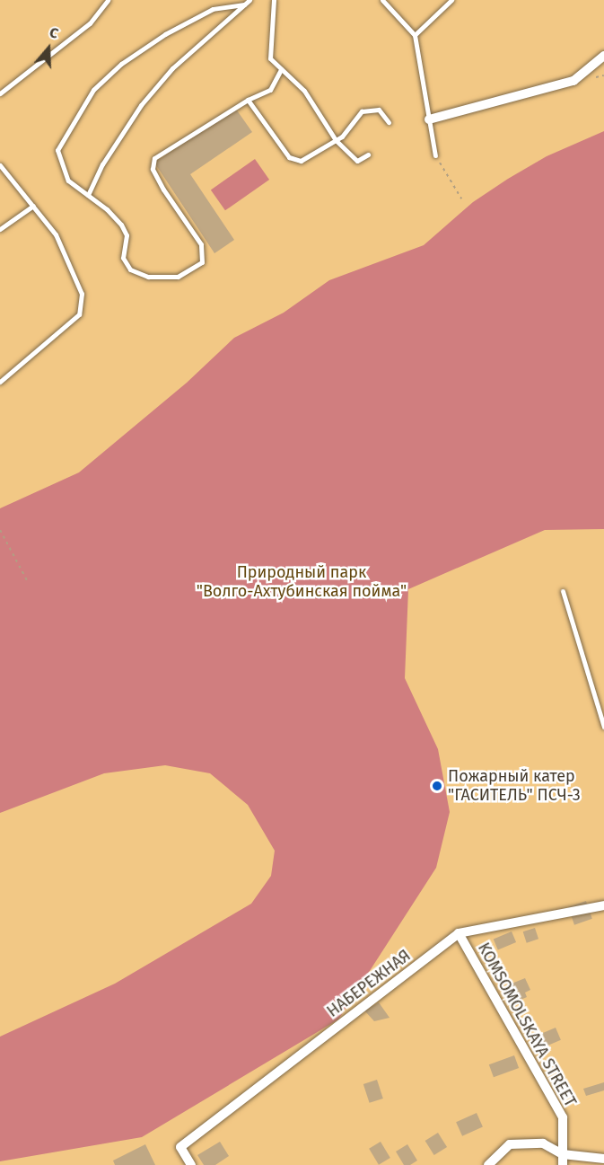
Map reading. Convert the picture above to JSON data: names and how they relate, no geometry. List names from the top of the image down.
{
  "streets": {
    "street": ["НАБЕРЕЖНАЯ", "KOMSOMOLSKAYA STREET"]
  },
  "crossings": [
    ["НАБЕРЕЖНАЯ", "KOMSOMOLSKAYA STREET"]
  ],
  "parks": ["Природный парк \"Волго-Ахтубинская пойма\""],
  "places": ["Пожарный катер \"ГАСИТЕЛЬ\" ПСЧ-3"],
  "north": "top"
}
